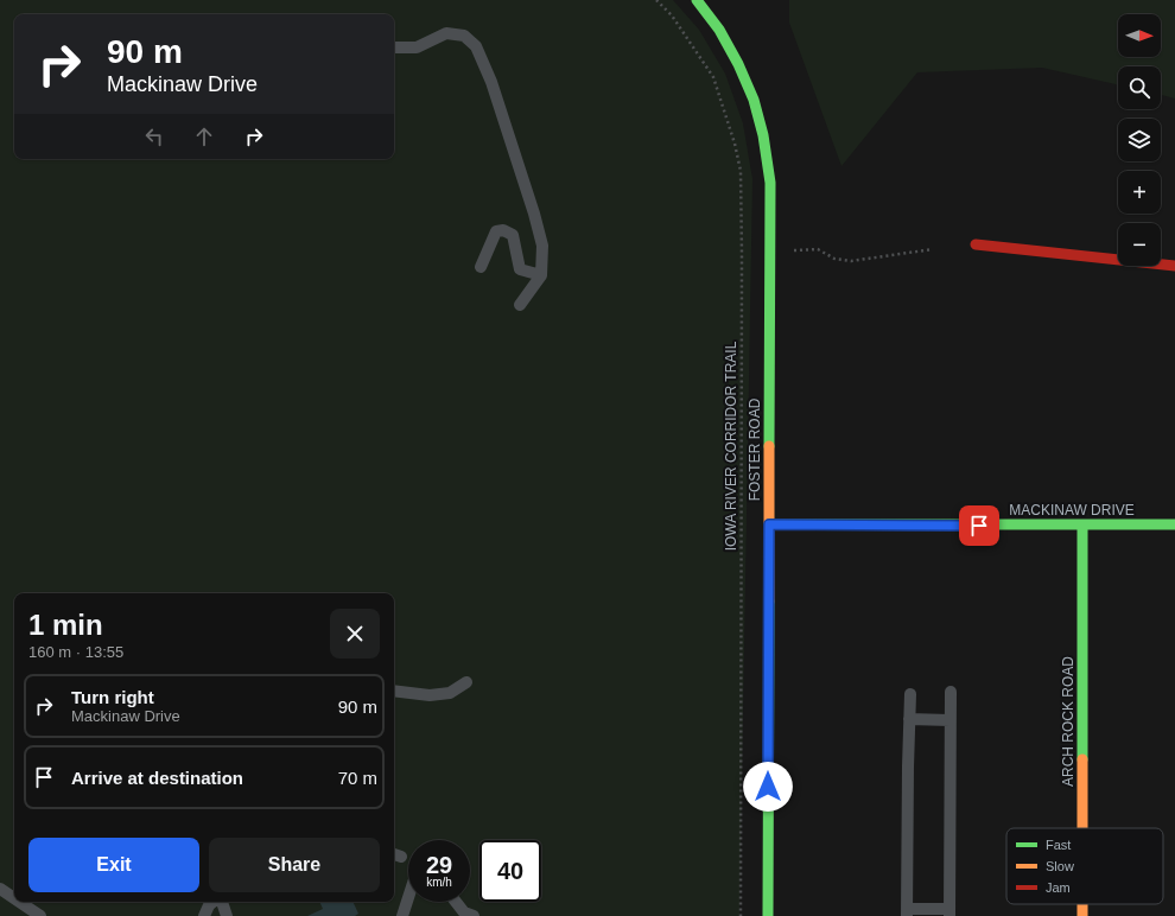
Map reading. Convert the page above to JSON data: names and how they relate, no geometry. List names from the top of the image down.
{
  "streets": {
    "street": ["FOSTER ROAD", "MACKINAW DRIVE", "ARCH ROCK ROAD"],
    "path": ["IOWA RIVER CORRIDOR TRAIL"]
  },
  "crossings": [
    ["FOSTER ROAD", "MACKINAW DRIVE"],
    ["MACKINAW DRIVE", "ARCH ROCK ROAD"]
  ],
  "legend": ["Fast", "Slow", "Jam"],
  "north": "right",
  "page": {
    "map_buttons": ["+", "−"],
    "turn": ["90 m", "Mackinaw Drive"],
    "heading": ["1 min", "160 m · 13:55"],
    "list": [
      {
        "name": "Turn right",
        "note": "Mackinaw Drive",
        "value": "90 m"
      },
      {
        "name": "Arrive at destination",
        "value": "70 m"
      }
    ],
    "buttons": ["Exit", "Share"],
    "speed": "29 km/h",
    "limit": "40"
  }
}
